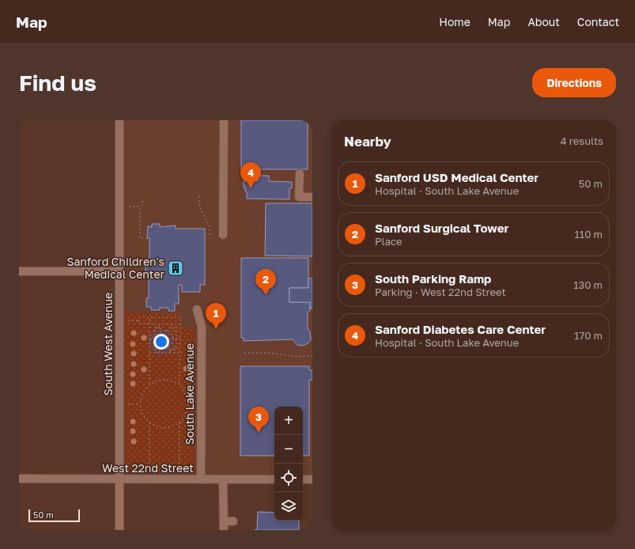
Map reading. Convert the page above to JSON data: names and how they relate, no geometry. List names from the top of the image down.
{
  "streets": {
    "street": ["South West Avenue", "South Lake Avenue", "West 22nd Street"]
  },
  "crossings": [
    ["South West Avenue", "West 22nd Street"],
    ["South Lake Avenue", "West 22nd Street"]
  ],
  "places": {
    "building": ["Sanford Children's Medical Center"]
  },
  "scale_bar": "50 m",
  "page": {
    "header": "Map",
    "nav": [
      "Home",
      "Map",
      "About",
      "Contact"
    ],
    "buttons": "Directions",
    "title": "Find us",
    "heading": ["Nearby", "4 results"],
    "list": [
      {
        "mark": "1",
        "name": "Sanford USD Medical Center",
        "note": "Hospital · South Lake Avenue",
        "value": "50 m"
      },
      {
        "mark": "2",
        "name": "Sanford Surgical Tower",
        "note": "Place",
        "value": "110 m"
      },
      {
        "mark": "3",
        "name": "South Parking Ramp",
        "note": "Parking · West 22nd Street",
        "value": "130 m"
      },
      {
        "mark": "4",
        "name": "Sanford Diabetes Care Center",
        "note": "Hospital · South Lake Avenue",
        "value": "170 m"
      }
    ],
    "pins": [
      "4",
      "2",
      "1",
      "3"
    ],
    "map_buttons": ["+", "−"],
    "scale": "50 m"
  }
}
